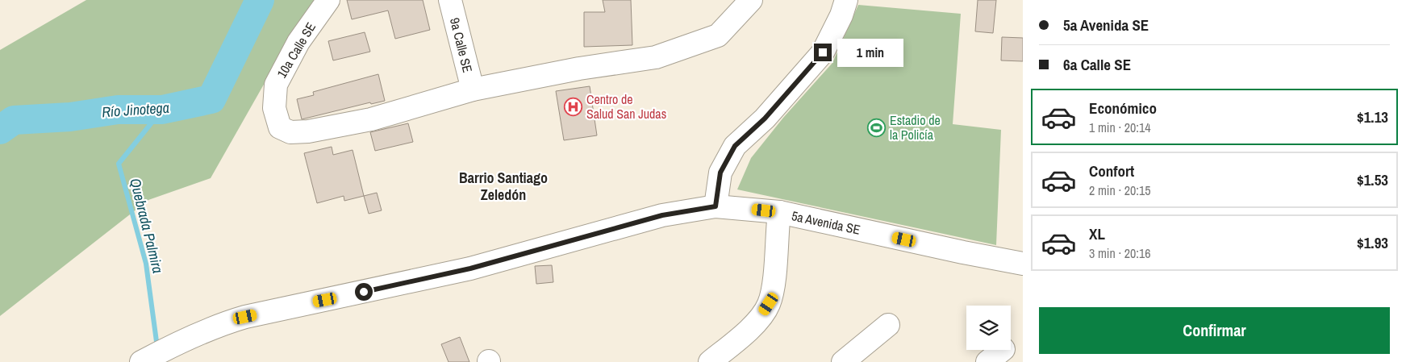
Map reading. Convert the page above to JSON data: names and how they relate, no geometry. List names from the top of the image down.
{
  "streets": {
    "street": ["9a Calle SE", "10a Calle SE", "5a Avenida SE"]
  },
  "crossings": [
    ["9a Calle SE", "10a Calle SE"]
  ],
  "districts": ["Barrio Santiago Zeledón"],
  "water": ["Río Jinotega", "Quebrada Palmira"],
  "places": {
    "hospital": ["Centro de Salud San Judas"],
    "sports": ["Estadio de la Policía"]
  },
  "page": {
    "banner": ["5a Avenida SE", "6a Calle SE"],
    "bubble": "1 min",
    "list": [
      {
        "name": "Económico",
        "note": "1 min · 20:14",
        "value": "$1.13"
      },
      {
        "name": "Confort",
        "note": "2 min · 20:15",
        "value": "$1.53"
      },
      {
        "name": "XL",
        "note": "3 min · 20:16",
        "value": "$1.93"
      }
    ],
    "buttons": "Confirmar"
  }
}
